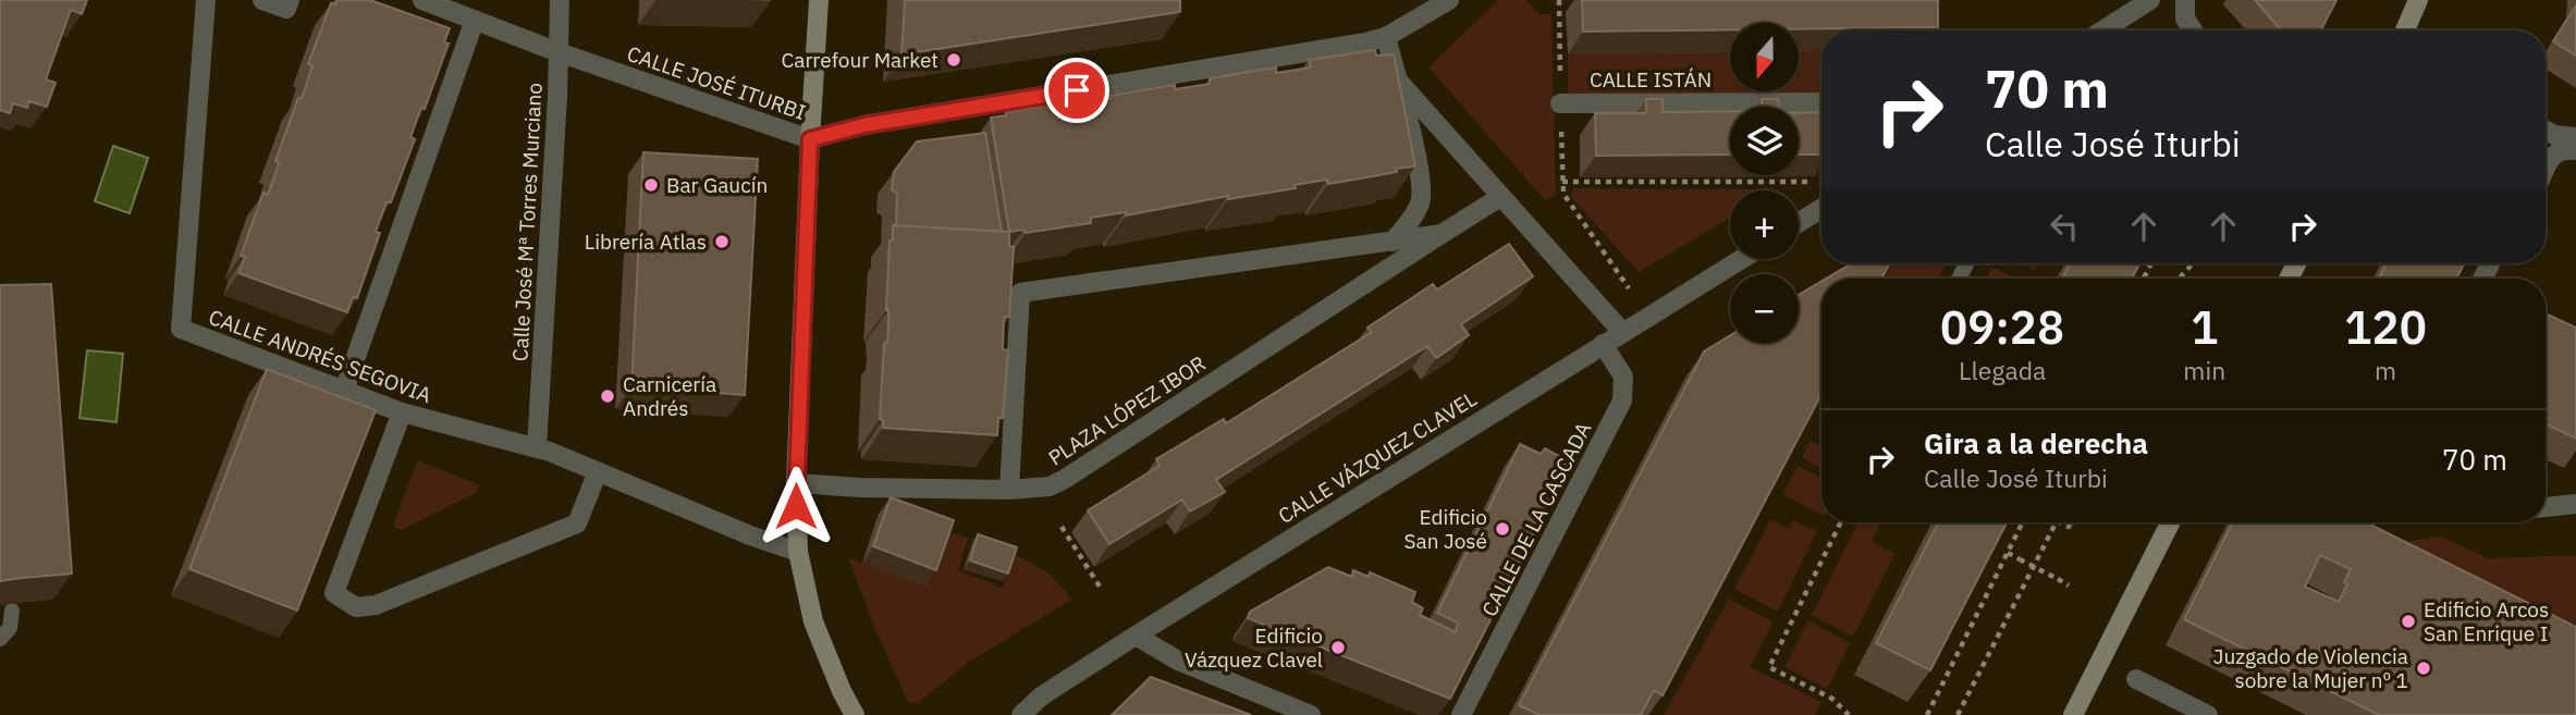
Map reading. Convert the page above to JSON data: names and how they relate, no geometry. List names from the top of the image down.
{
  "streets": {
    "street": [
      "CALLE ISTÁN",
      "CALLE JOSÉ ITURBI",
      "Calle José Mª Torres Murciano",
      "CALLE ANDRÉS SEGOVIA",
      "PLAZA LÓPEZ IBOR",
      "CALLE VÁZQUEZ CLAVEL",
      "CALLE DE LA CASCADA"
    ]
  },
  "crossings": [
    ["CALLE JOSÉ ITURBI", "Calle José Mª Torres Murciano"],
    ["Calle José Mª Torres Murciano", "CALLE ANDRÉS SEGOVIA"],
    ["CALLE VÁZQUEZ CLAVEL", "CALLE DE LA CASCADA"]
  ],
  "places": [
    "Carrefour Market",
    "Bar Gaucín",
    "Librería Atlas",
    "Carnicería Andrés",
    "Edificio San José",
    "Edificio Arcos San Enrique I",
    "Edificio Vázquez Clavel",
    "Juzgado de Violencia sobre la Mujer nº 1"
  ],
  "north": "bottom",
  "page": {
    "map_buttons": ["+", "−"],
    "turn": ["70 m", "Calle José Iturbi"],
    "eta": [
      "09:28",
      "Llegada",
      "1",
      "min",
      "120",
      "m"
    ],
    "list": [
      {
        "name": "Gira a la derecha",
        "note": "Calle José Iturbi",
        "value": "70 m"
      }
    ]
  }
}
